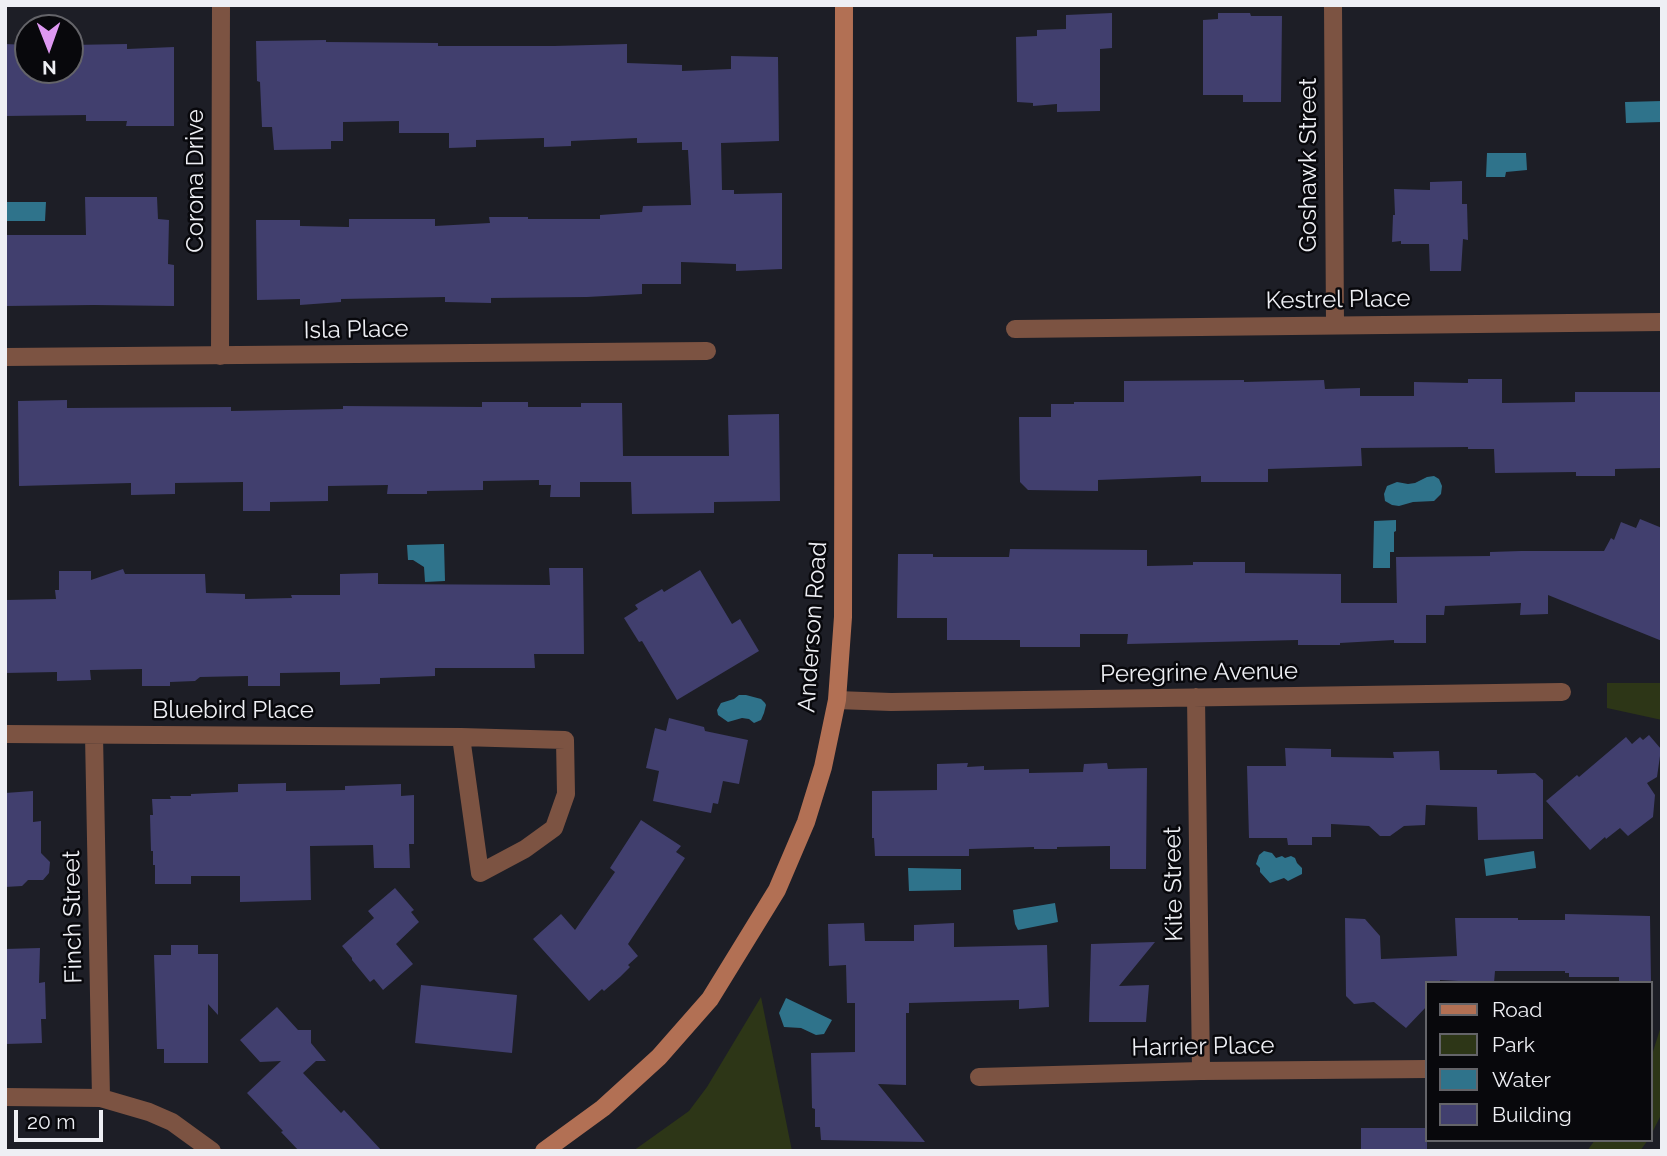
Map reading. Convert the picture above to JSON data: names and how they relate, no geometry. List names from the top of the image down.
{
  "streets": {
    "street": [
      "Goshawk Street",
      "Corona Drive",
      "Kestrel Place",
      "Isla Place",
      "Anderson Road",
      "Peregrine Avenue",
      "Bluebird Place",
      "Kite Street",
      "Finch Street",
      "Harrier Place"
    ]
  },
  "crossings": [
    ["Goshawk Street", "Kestrel Place"],
    ["Corona Drive", "Isla Place"],
    ["Anderson Road", "Peregrine Avenue"],
    ["Peregrine Avenue", "Kite Street"],
    ["Bluebird Place", "Finch Street"],
    ["Kite Street", "Harrier Place"]
  ],
  "legend": [
    "Road",
    "Park",
    "Water",
    "Building"
  ],
  "scale_bar": "20 m",
  "north": "bottom"
}
